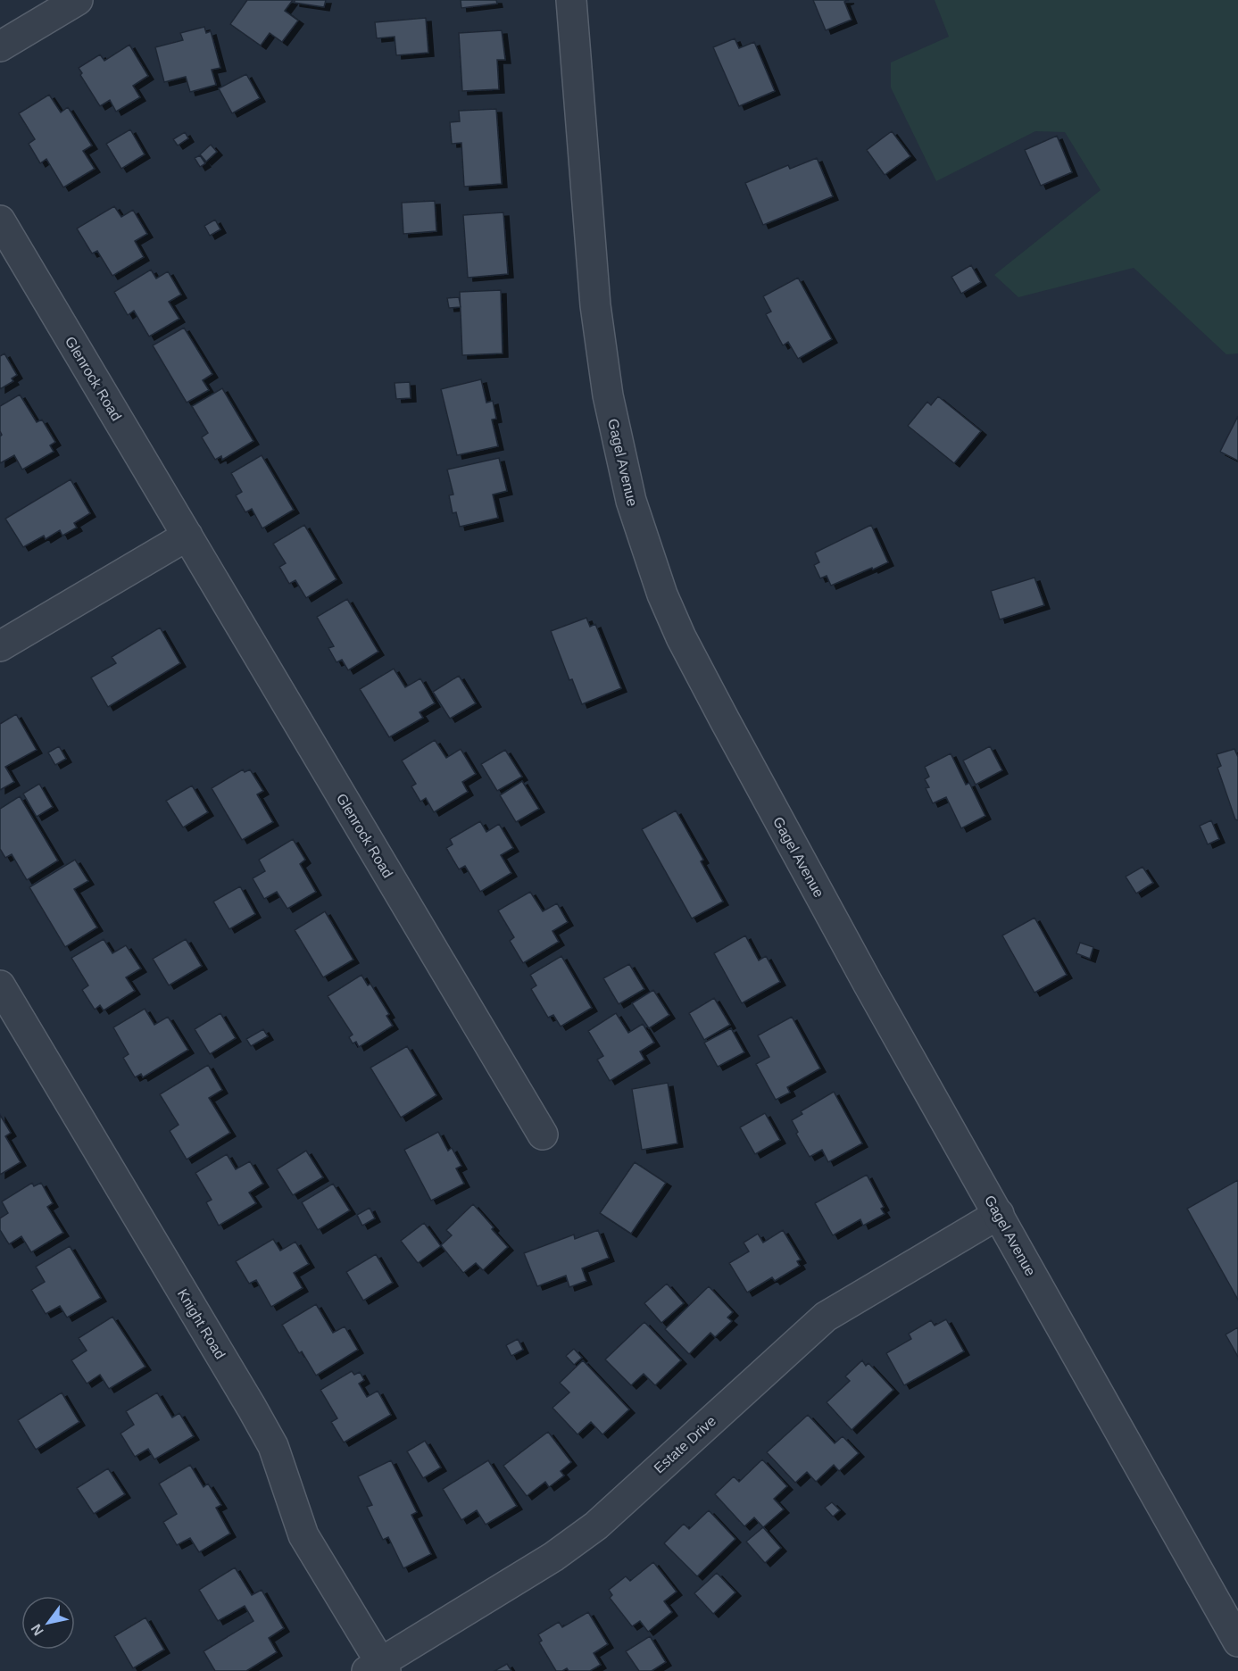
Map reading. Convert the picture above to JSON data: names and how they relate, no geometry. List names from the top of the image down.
{
  "streets": {
    "street": [
      "Glenrock Road",
      "Gagel Avenue",
      "Knight Road",
      "Estate Drive"
    ]
  },
  "crossings": [
    ["Gagel Avenue", "Estate Drive"],
    ["Knight Road", "Estate Drive"]
  ],
  "north": "bottom left"
}
